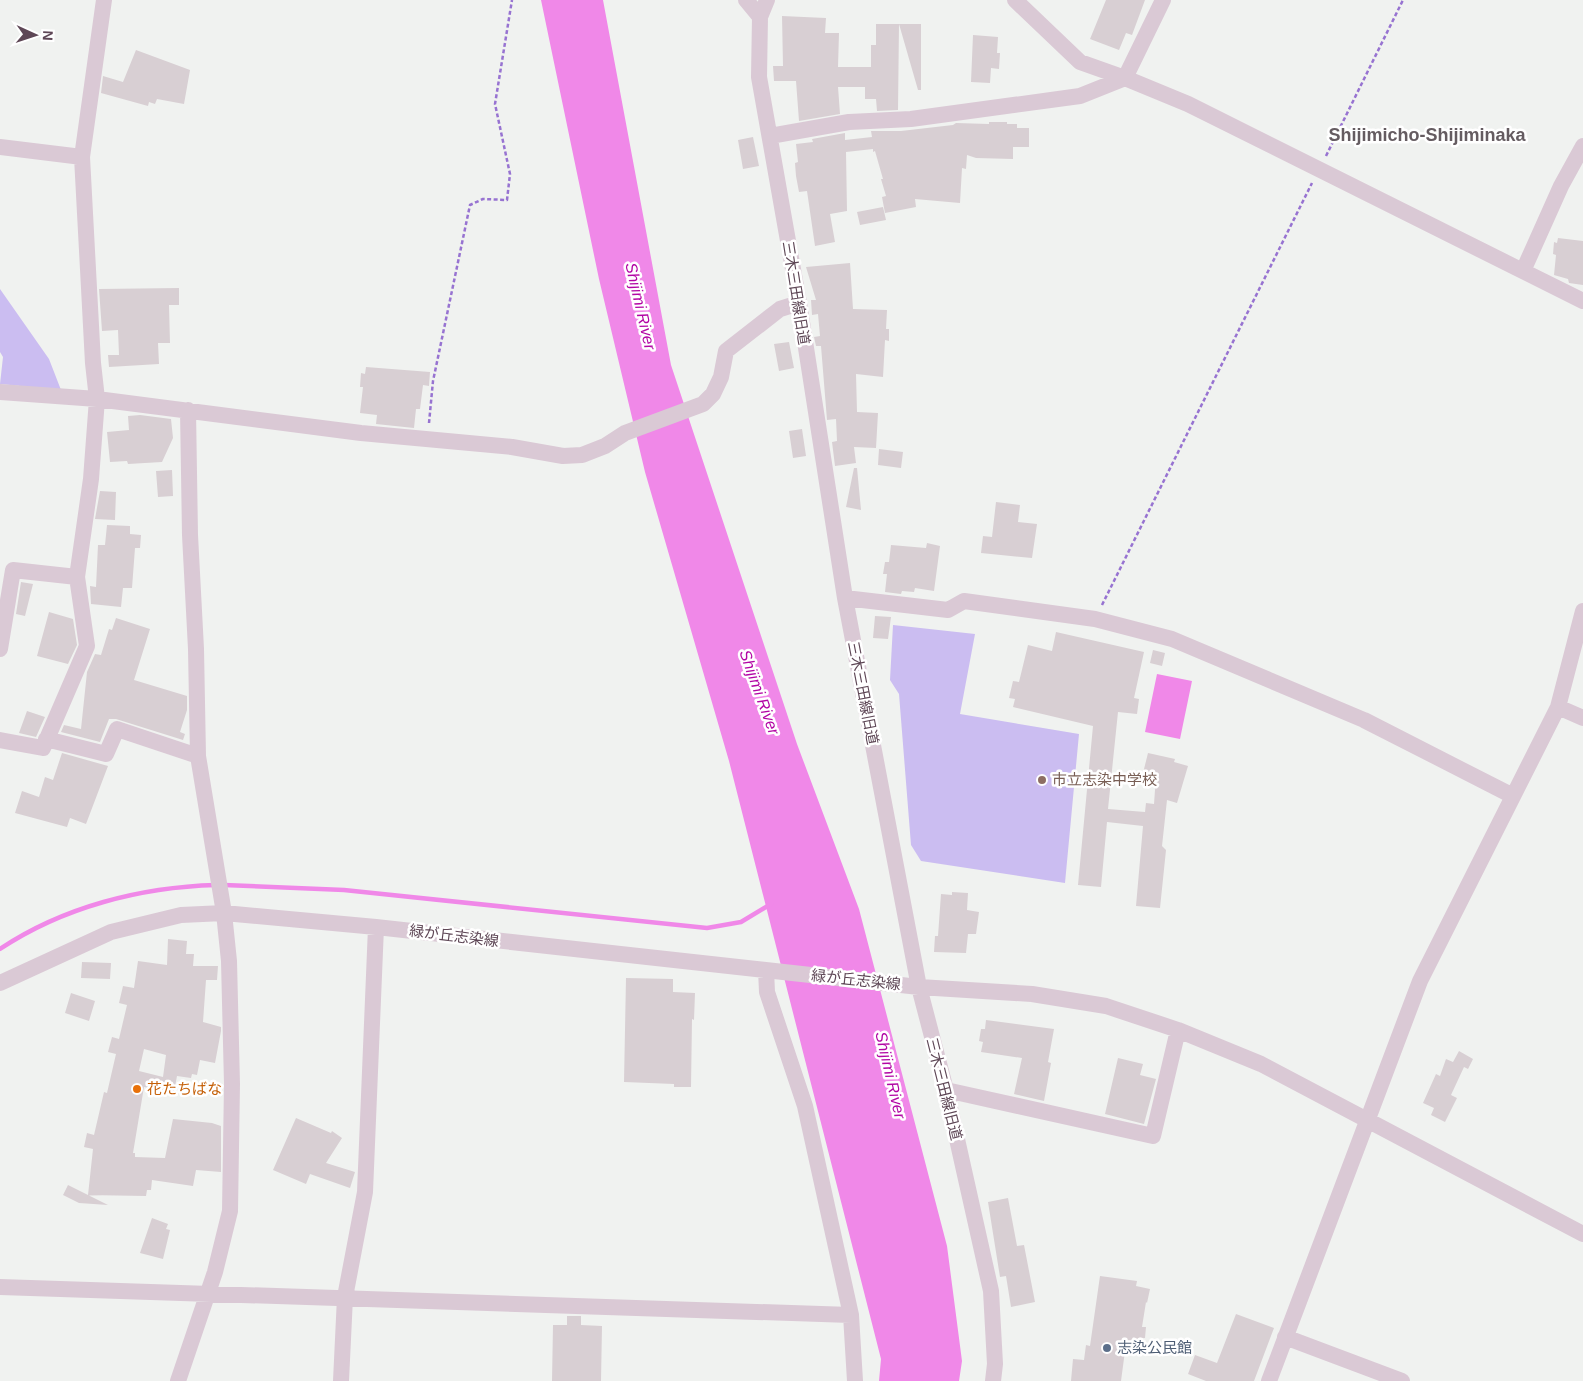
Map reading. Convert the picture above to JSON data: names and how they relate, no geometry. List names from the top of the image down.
{
  "streets": {
    "street": ["三木三田線旧道", "緑が丘志染線"]
  },
  "crossings": [
    ["三木三田線旧道", "緑が丘志染線"]
  ],
  "districts": ["Shijimicho-Shijiminaka"],
  "water": ["Shijimi River"],
  "places": ["市立志染中学校", "花たちばな", "志染公民館"],
  "north": "right"
}
